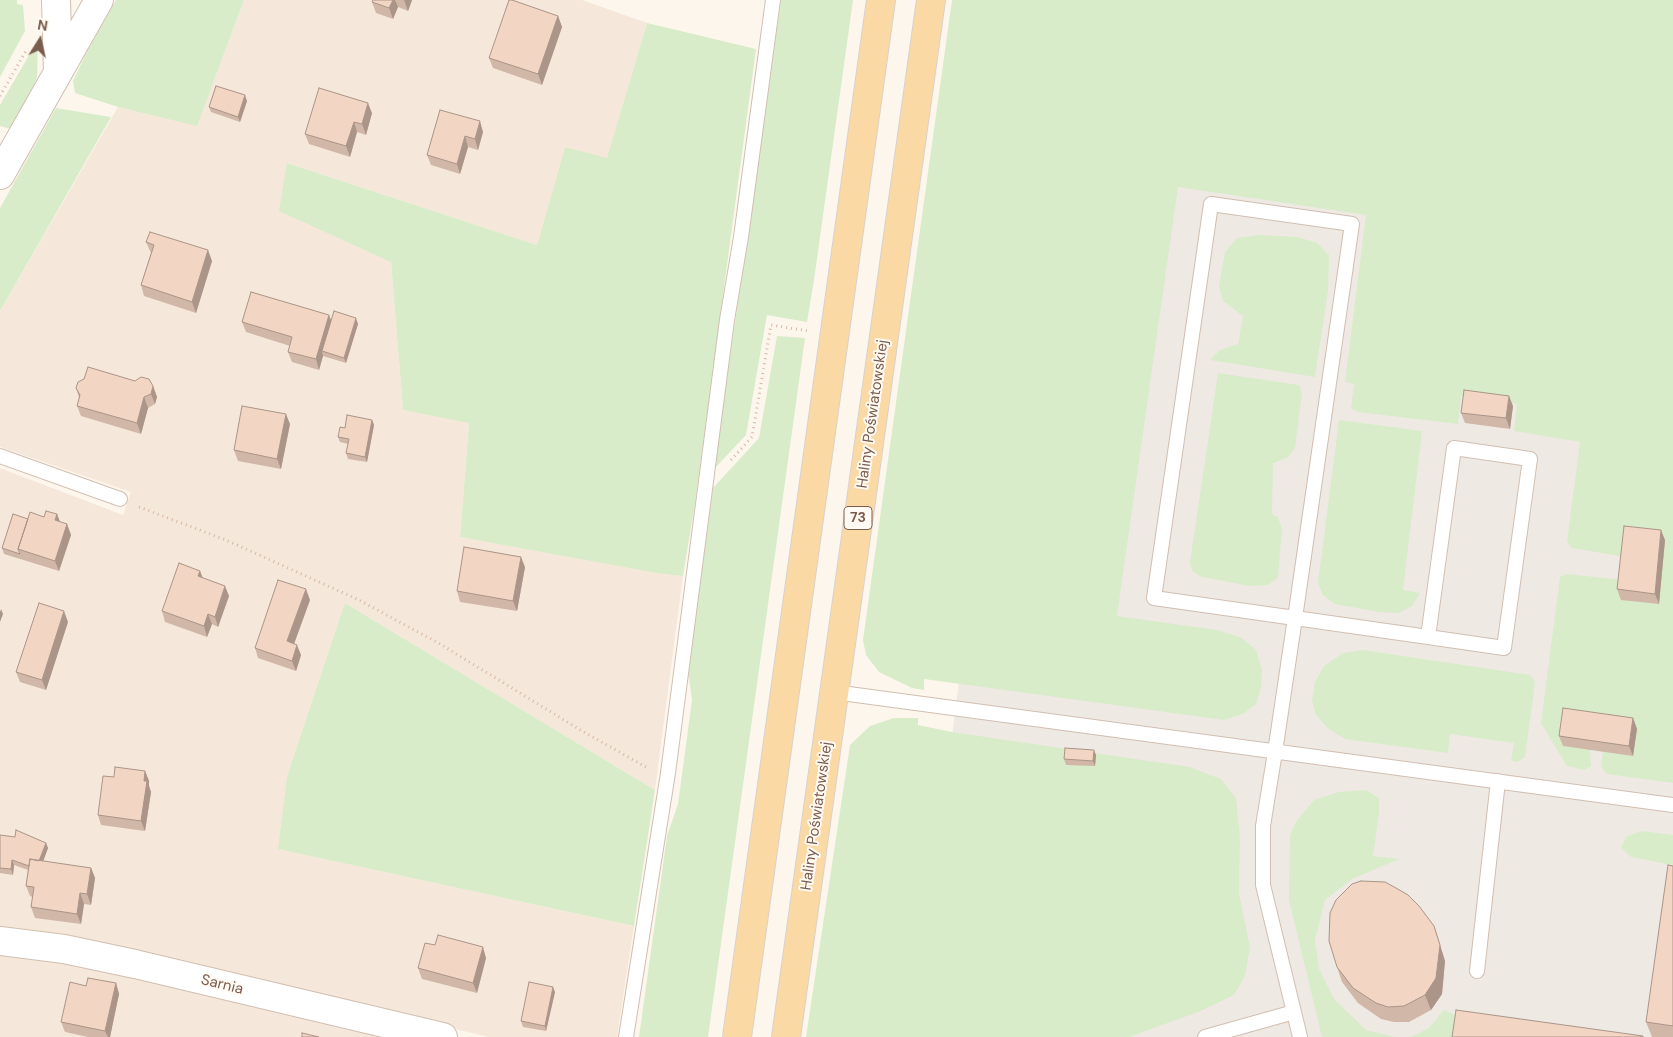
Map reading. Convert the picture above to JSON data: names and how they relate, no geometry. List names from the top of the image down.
{
  "streets": {
    "main road": ["Haliny Poświatowskiej", "73"],
    "street": ["Sarnia"]
  },
  "north": "top"
}
